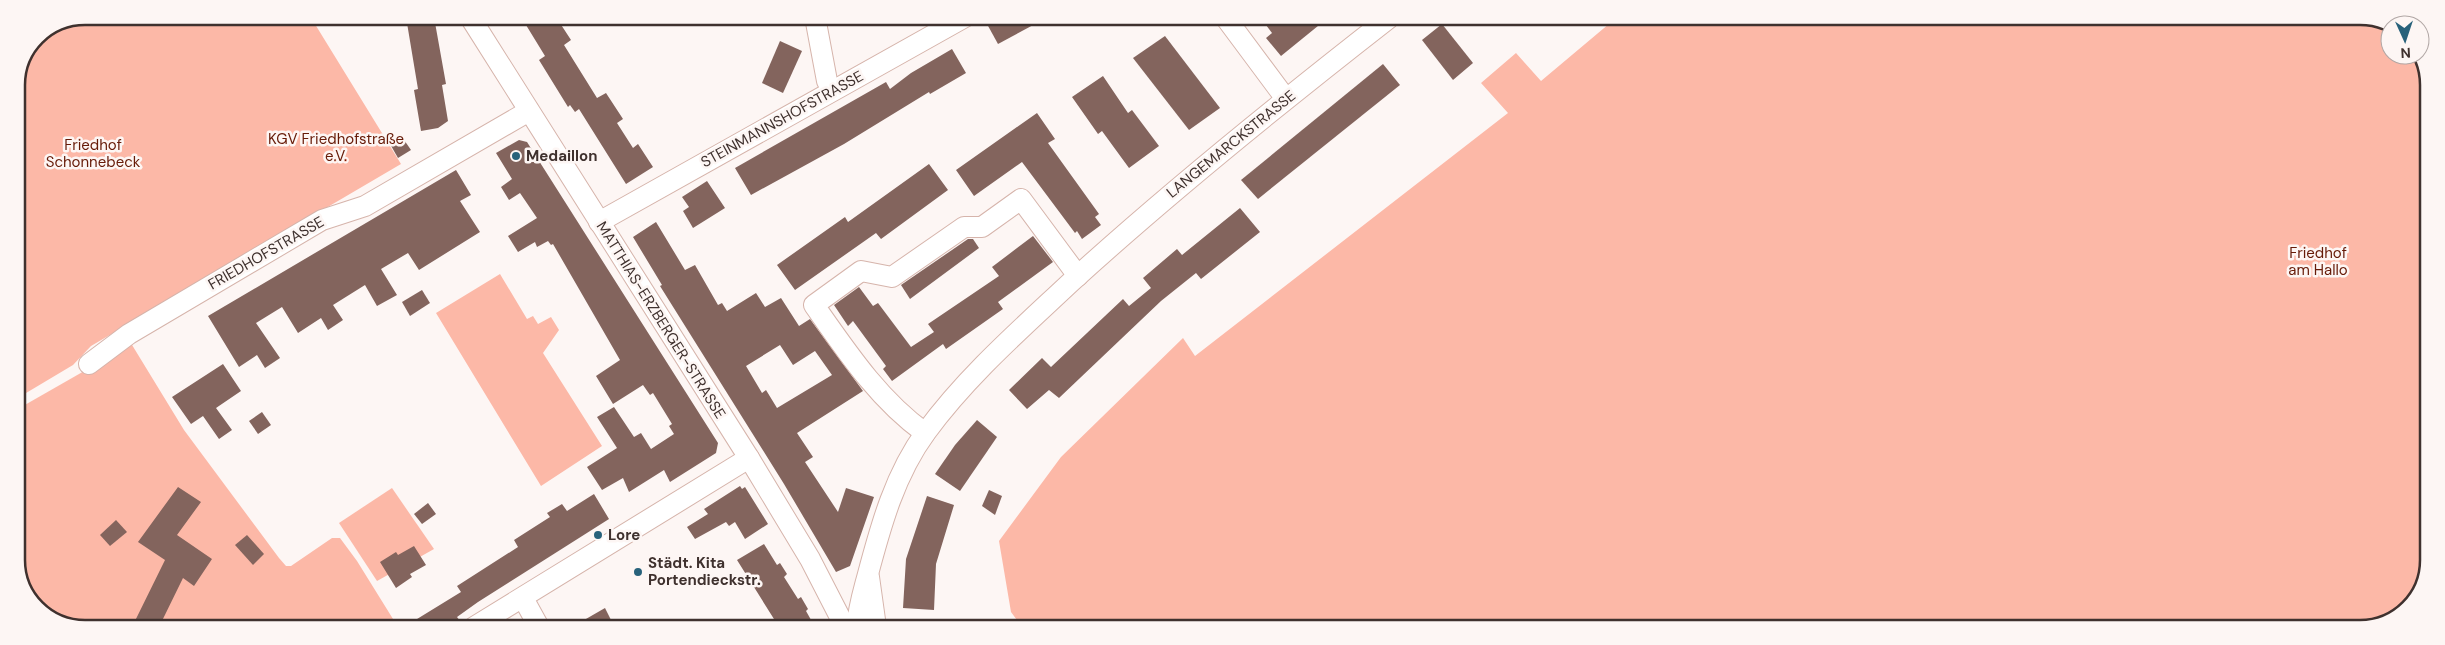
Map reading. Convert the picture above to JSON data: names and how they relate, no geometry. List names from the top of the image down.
{
  "streets": {
    "street": [
      "STEINMANNSHOFSTRASSE",
      "LANGEMARCKSTRASSE",
      "FRIEDHOFSTRASSE",
      "MATTHIAS-ERZBERGER-STRASSE"
    ]
  },
  "crossings": [
    ["STEINMANNSHOFSTRASSE", "MATTHIAS-ERZBERGER-STRASSE"],
    ["FRIEDHOFSTRASSE", "MATTHIAS-ERZBERGER-STRASSE"]
  ],
  "parks": ["KGV Friedhofstraße e.V.", "Friedhof Schonnebeck", "Friedhof am Hallo"],
  "places": ["Medaillon", "Lore", "Städt. Kita Portendieckstr."],
  "north": "bottom"
}
